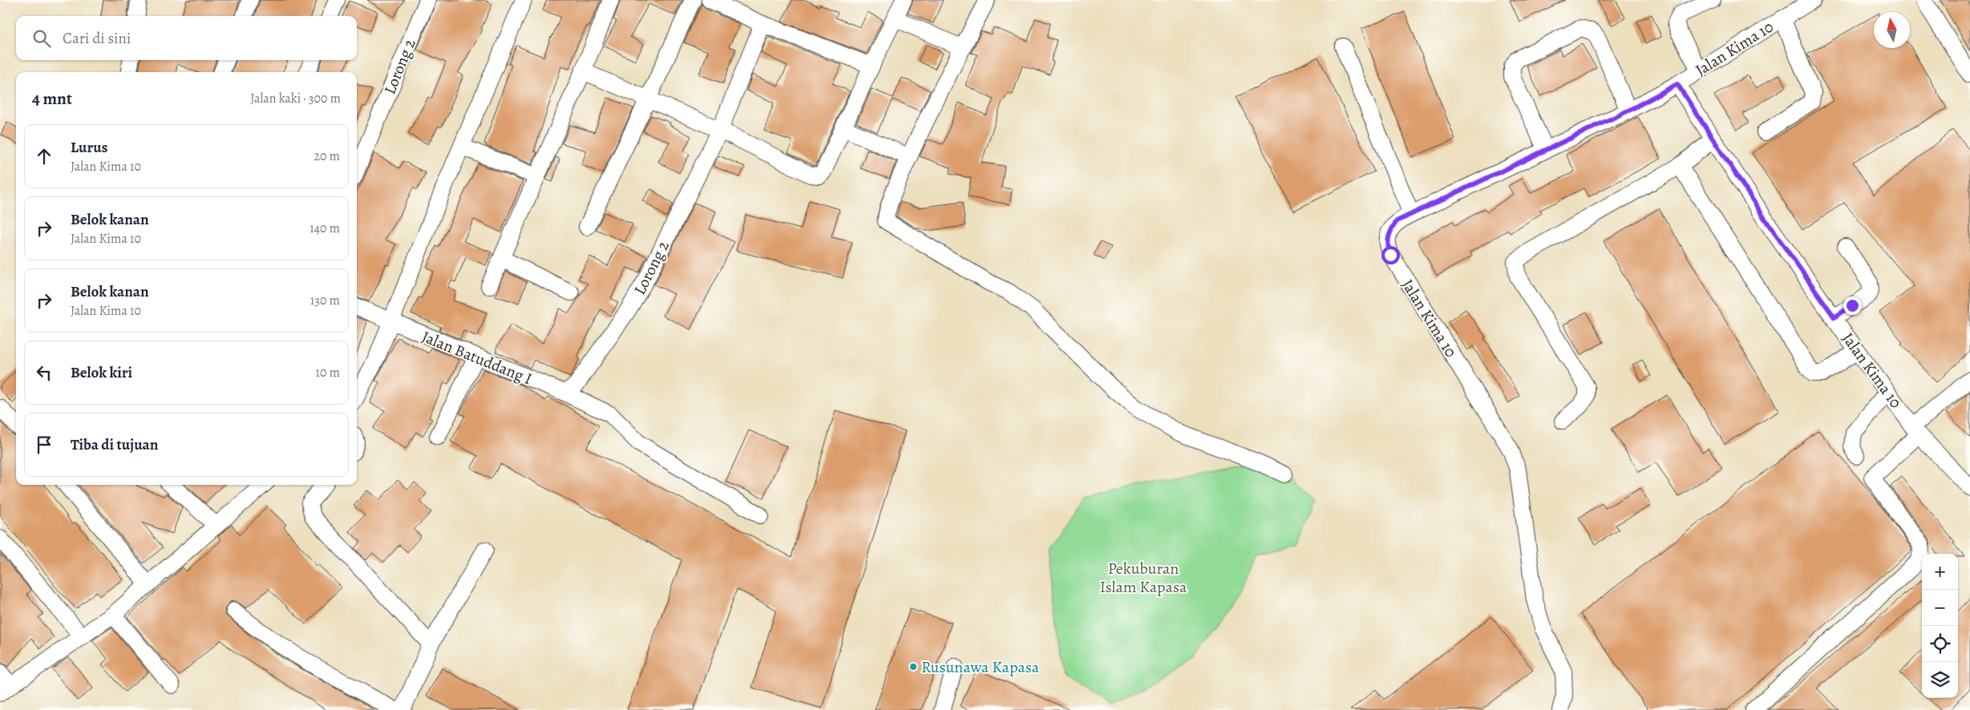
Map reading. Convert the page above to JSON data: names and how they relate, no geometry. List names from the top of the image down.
{
  "streets": {
    "street": ["Jalan Kima 10", "Lorong 2", "Jalan Batuddang I"]
  },
  "crossings": [
    ["Lorong 2", "Jalan Batuddang I"]
  ],
  "parks": ["Pekuburan Islam Kapasa"],
  "places": ["Rusunawa Kapasa"],
  "north": "top",
  "page": {
    "search": "Cari di sini",
    "heading": ["4 mnt", "Jalan kaki · 300 m"],
    "list": [
      ["Lurus", "Jalan Kima 10", "20 m"],
      ["Belok kanan", "Jalan Kima 10", "140 m"],
      ["Belok kanan", "Jalan Kima 10", "130 m"],
      ["Belok kiri", "10 m"],
      "Tiba di tujuan"
    ],
    "map_buttons": ["+", "−"]
  }
}
